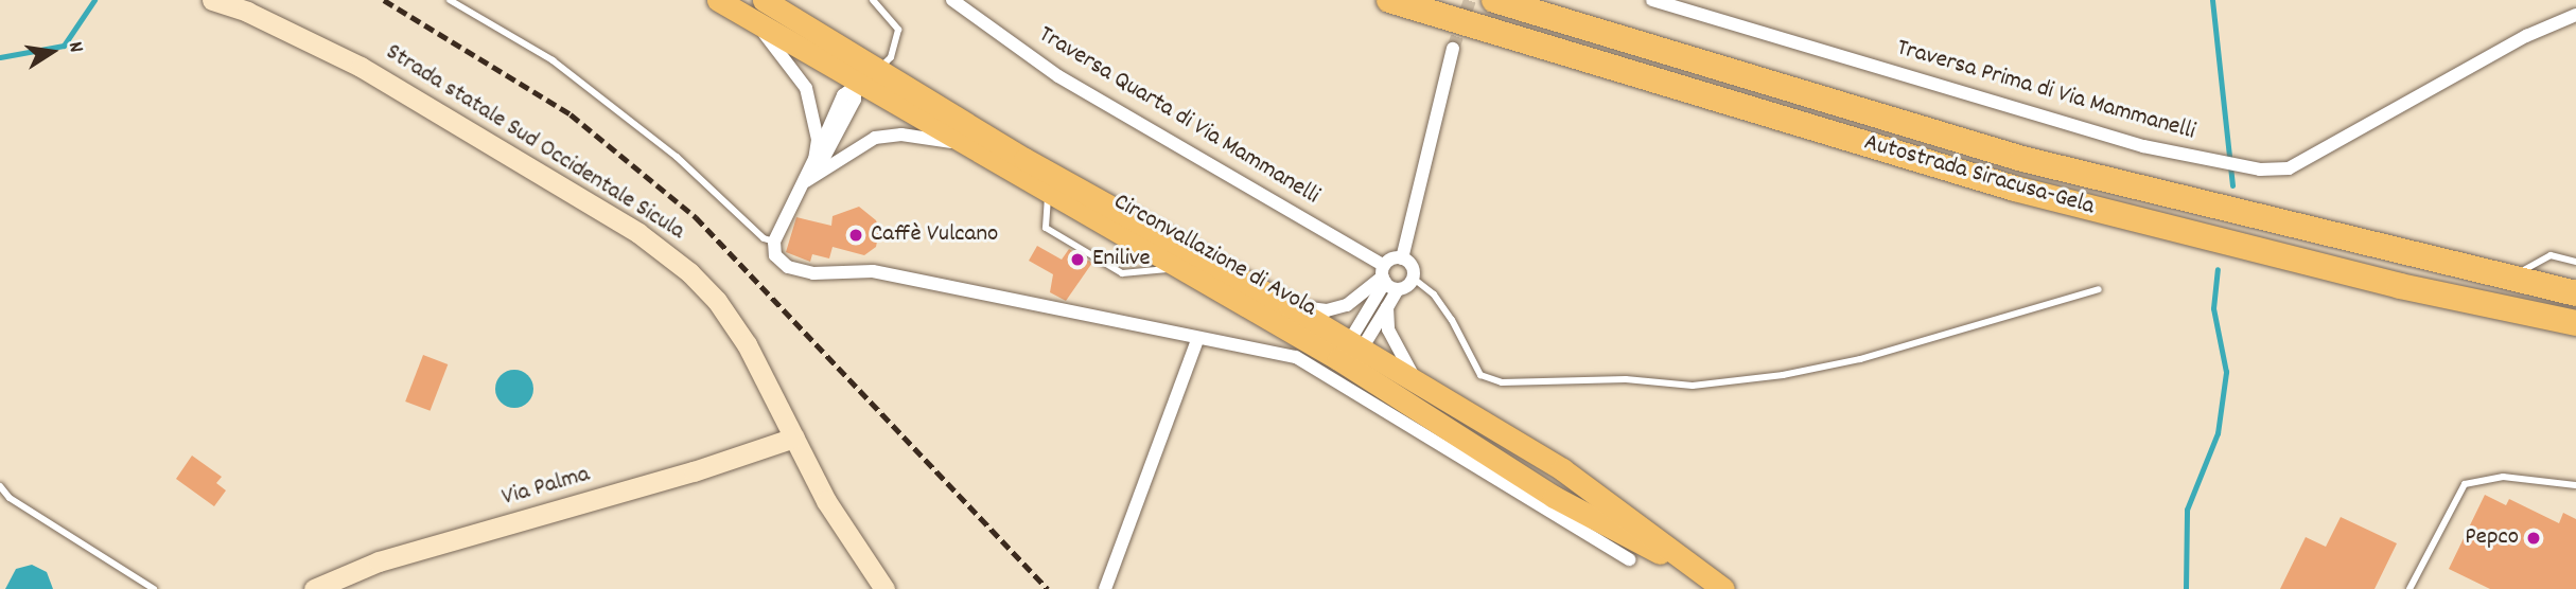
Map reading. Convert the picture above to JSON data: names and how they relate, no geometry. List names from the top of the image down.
{
  "streets": {
    "highway": ["Autostrada Siracusa-Gela"],
    "main road": ["Strada statale Sud Occidentale Sicula", "Circonvallazione di Avola", "Via Palma"],
    "street": ["Traversa Prima di Via Mammanelli", "Traversa Quarta di Via Mammanelli"]
  },
  "crossings": [
    ["Strada statale Sud Occidentale Sicula", "Via Palma"]
  ],
  "places": ["Caffè Vulcano", "Enilive", "Pepco"],
  "north": "right"
}
